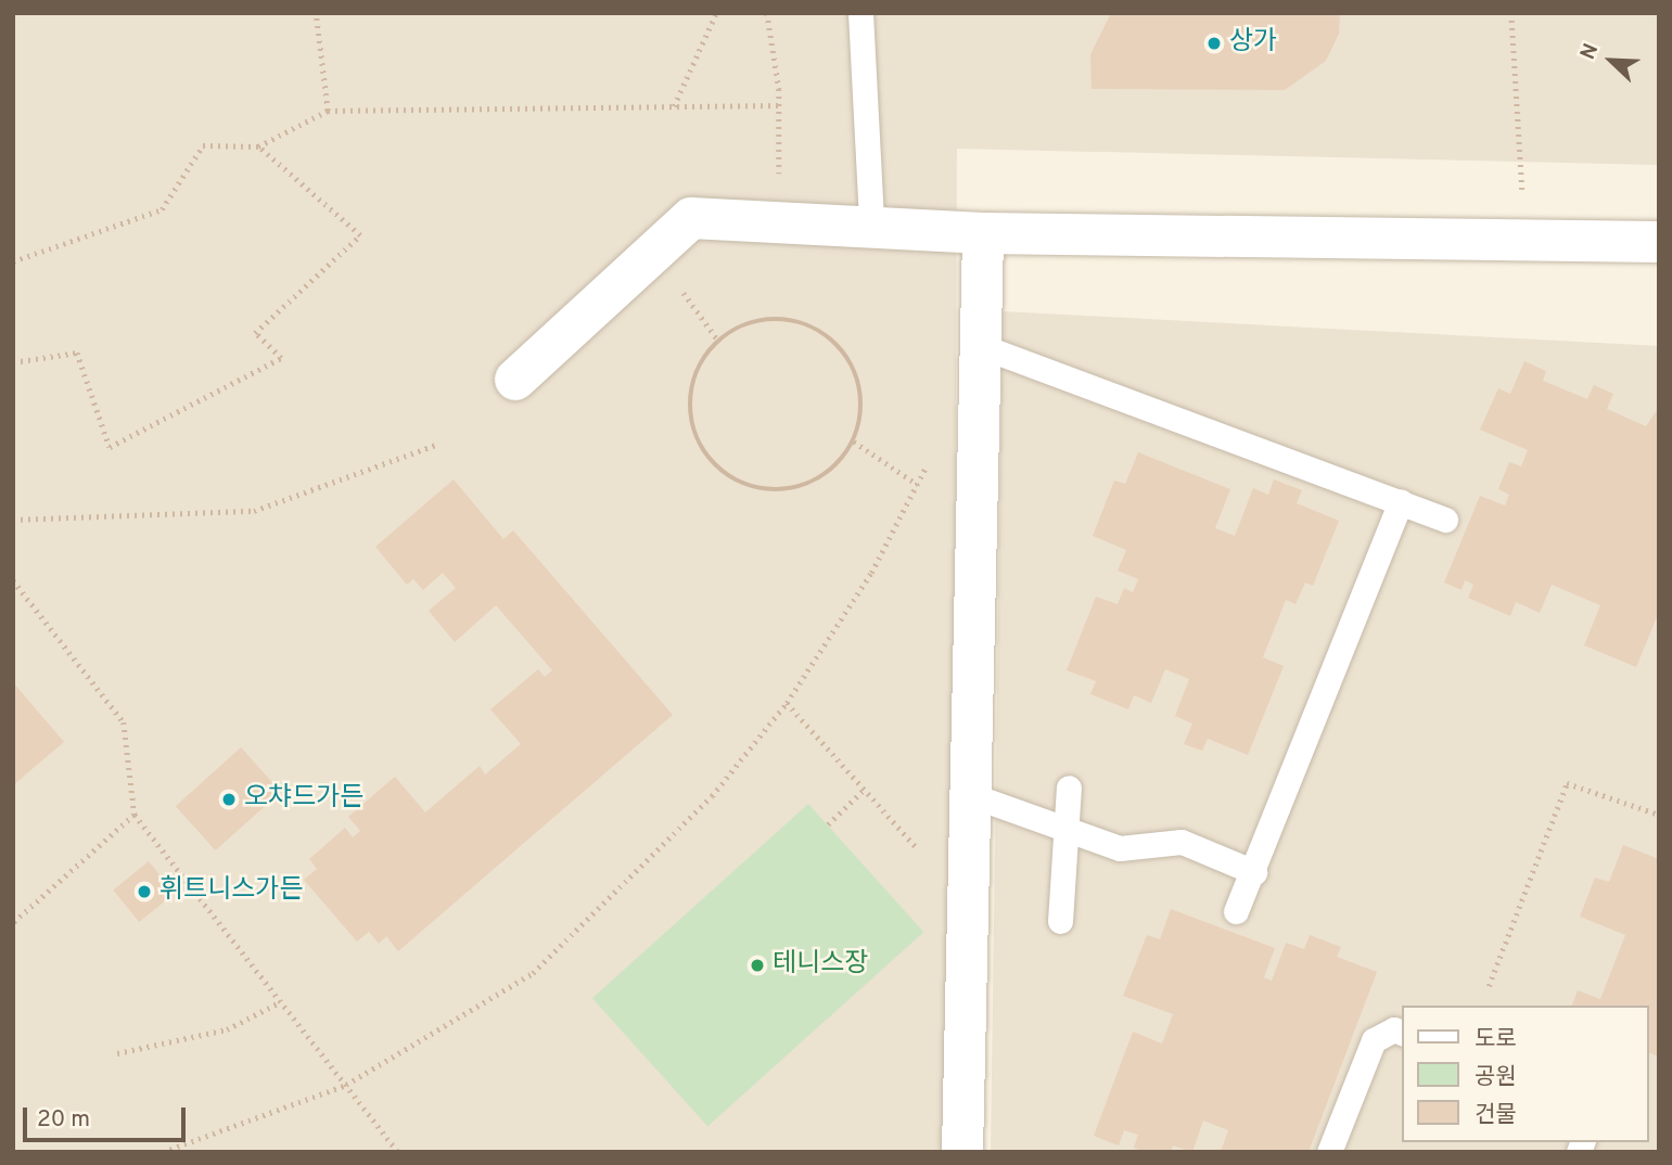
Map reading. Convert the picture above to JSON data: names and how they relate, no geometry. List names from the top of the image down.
{
  "places": [
    "상가",
    "오챠드가든",
    "휘트니스가든",
    "테니스장"
  ],
  "legend": ["도로", "공원", "건물"],
  "scale_bar": "20 m",
  "north": "top left"
}
